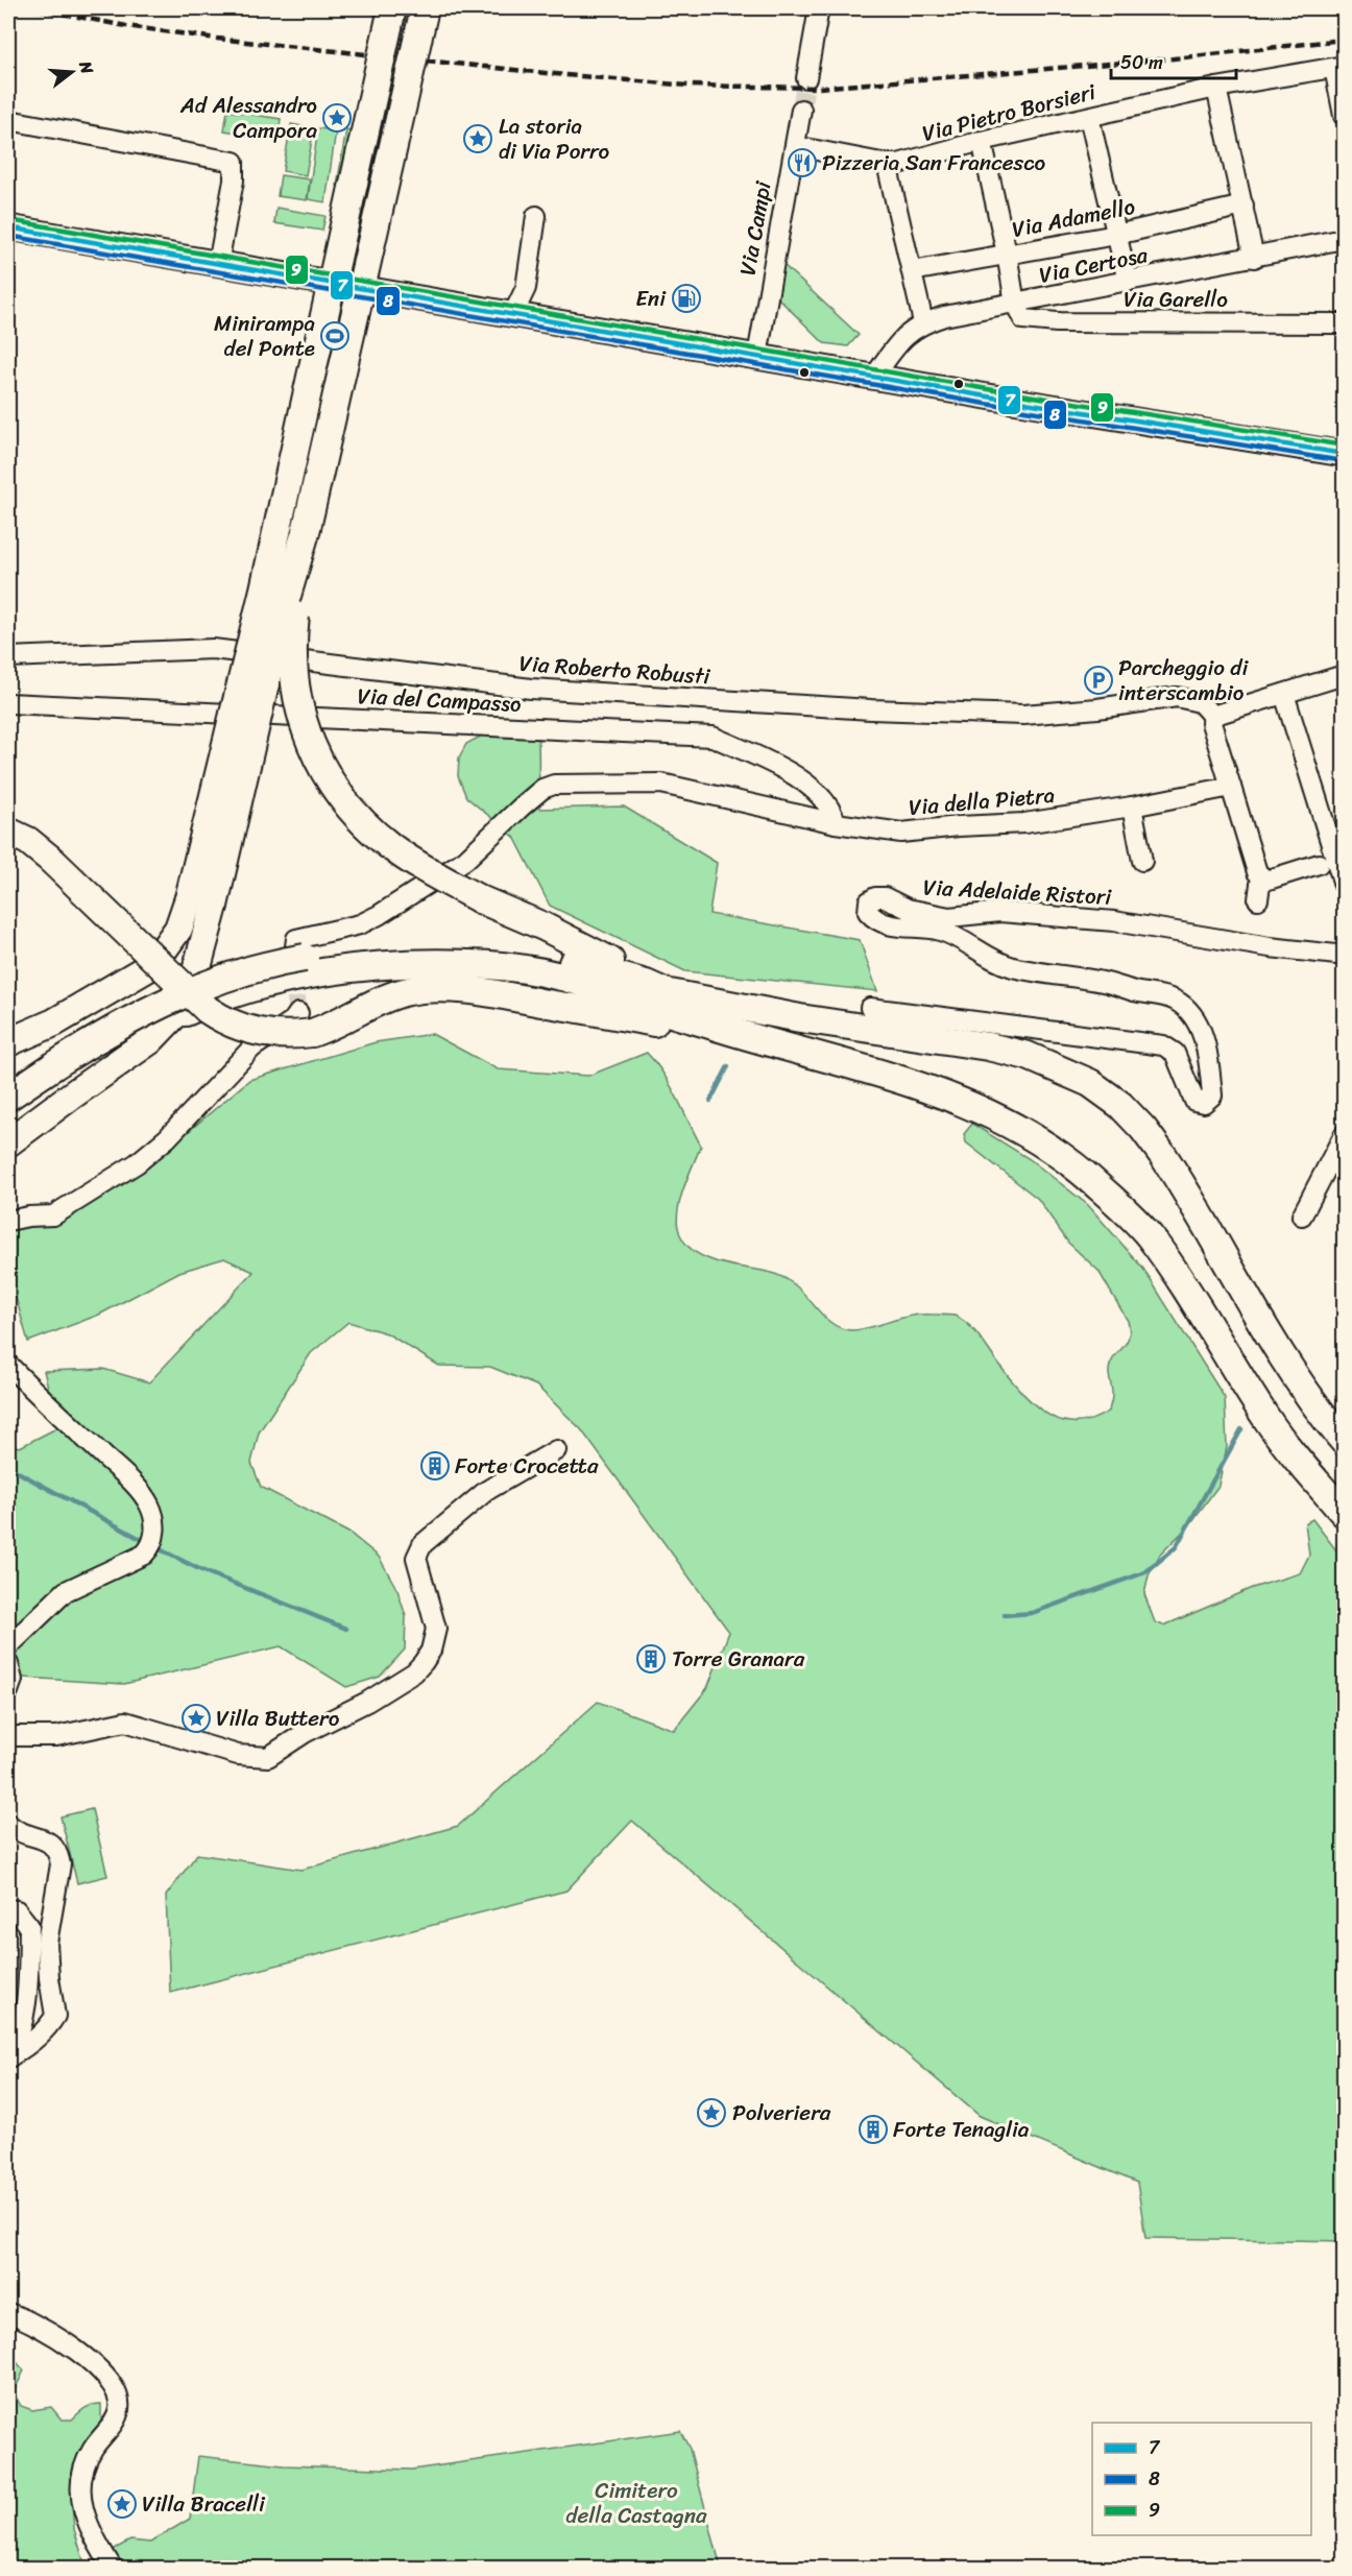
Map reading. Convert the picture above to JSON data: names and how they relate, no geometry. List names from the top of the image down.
{
  "streets": {
    "street": [
      "Via Pietro Borsieri",
      "Via Adamello",
      "Via Campi",
      "Via Certosa",
      "Via Garello",
      "Via Roberto Robusti",
      "Via del Campasso",
      "Via della Pietra",
      "Via Adelaide Ristori"
    ]
  },
  "crossings": [
    ["Via Pietro Borsieri", "Via Campi"],
    ["Via Certosa", "Via Garello"],
    ["Via del Campasso", "Via della Pietra"]
  ],
  "parks": ["Cimitero della Castagna"],
  "places": {
    "place": [
      "Ad Alessandro Campora",
      "La storia di Via Porro",
      "Villa Buttero",
      "Polveriera",
      "Villa Bracelli"
    ],
    "restaurant": ["Pizzeria San Francesco"],
    "fuel station": ["Eni"],
    "sports": ["Minirampa del Ponte"],
    "parking": ["Parcheggio di interscambio"],
    "building": ["Forte Crocetta", "Torre Granara", "Forte Tenaglia"]
  },
  "lines": ["transit line 9", "transit line 7", "transit line 8"],
  "legend": ["7", "8", "9"],
  "scale_bar": "50 m",
  "north": "right"
}
